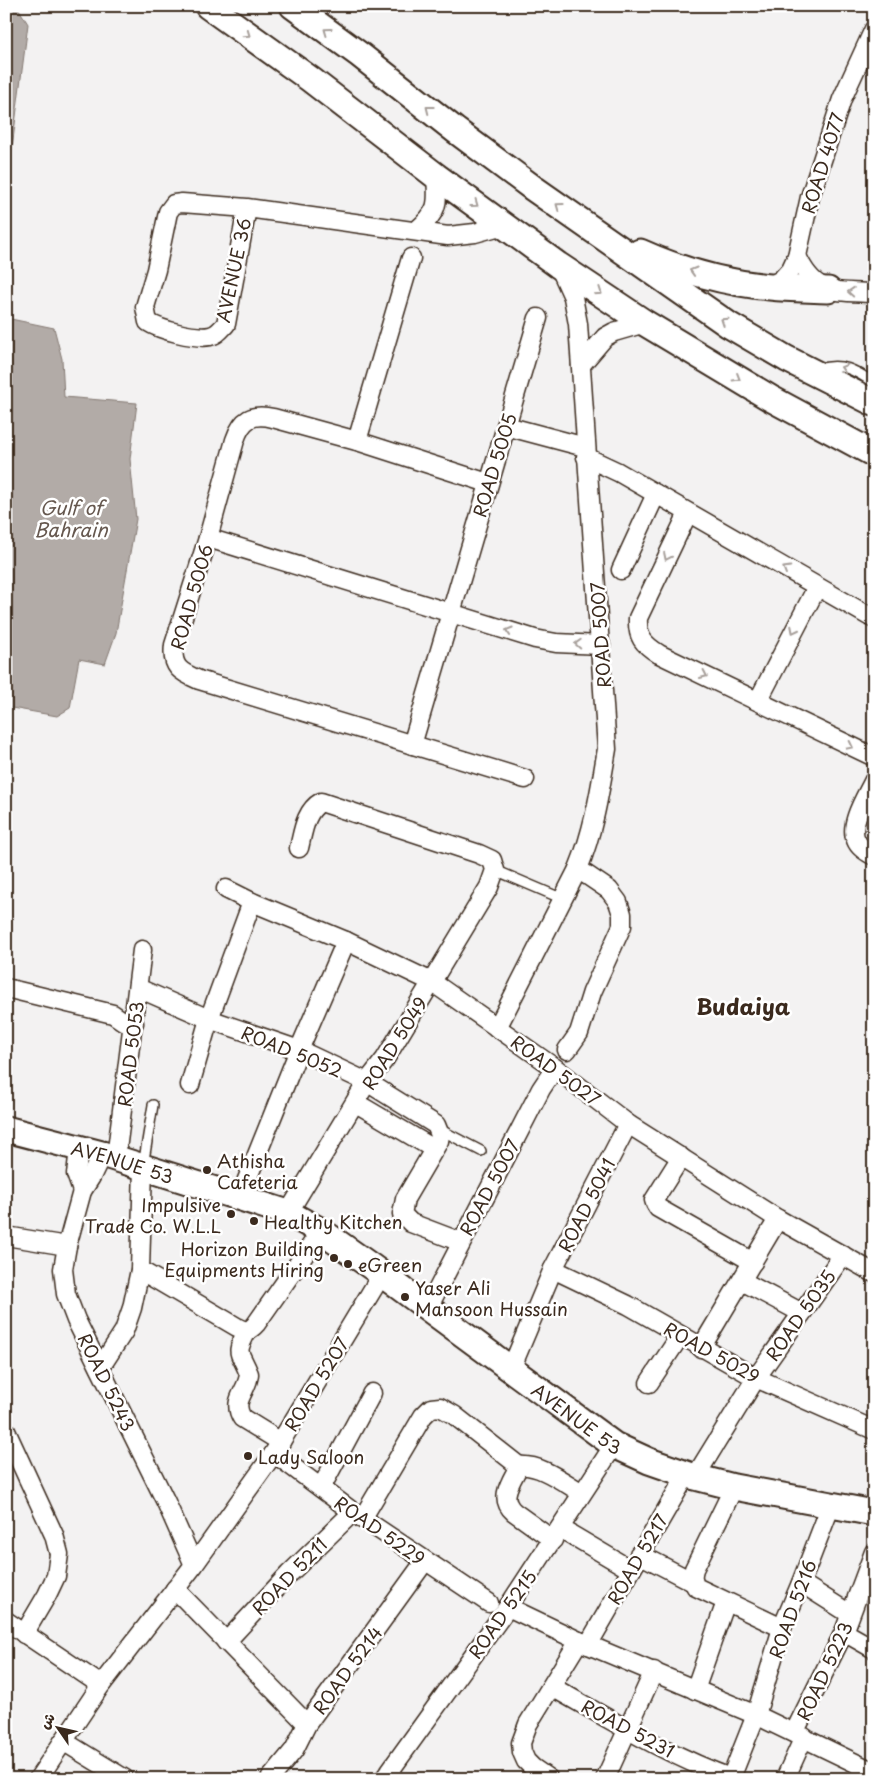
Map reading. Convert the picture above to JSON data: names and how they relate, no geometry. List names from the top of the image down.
{
  "streets": {
    "street": [
      "ROAD 4077",
      "AVENUE 36",
      "ROAD 5005",
      "ROAD 5006",
      "ROAD 5007",
      "ROAD 5049",
      "ROAD 5052",
      "ROAD 5053",
      "ROAD 5027",
      "AVENUE 53",
      "ROAD 5041",
      "ROAD 5035",
      "ROAD 5029",
      "ROAD 5243",
      "ROAD 5207",
      "ROAD 5229",
      "ROAD 5217",
      "ROAD 5211",
      "ROAD 5216",
      "ROAD 5215",
      "ROAD 5214",
      "ROAD 5223",
      "ROAD 5231"
    ]
  },
  "crossings": [
    ["ROAD 5005", "ROAD 5006"],
    ["ROAD 5007", "ROAD 5027"],
    ["ROAD 5007", "AVENUE 53"],
    ["ROAD 5049", "ROAD 5052"],
    ["ROAD 5049", "ROAD 5027"],
    ["ROAD 5049", "AVENUE 53"],
    ["ROAD 5052", "ROAD 5053"],
    ["ROAD 5053", "AVENUE 53"],
    ["ROAD 5053", "ROAD 5243"],
    ["ROAD 5027", "ROAD 5041"],
    ["ROAD 5027", "ROAD 5035"],
    ["AVENUE 53", "ROAD 5041"],
    ["AVENUE 53", "ROAD 5035"],
    ["AVENUE 53", "ROAD 5243"],
    ["AVENUE 53", "ROAD 5207"],
    ["AVENUE 53", "ROAD 5217"],
    ["AVENUE 53", "ROAD 5216"],
    ["AVENUE 53", "ROAD 5215"],
    ["ROAD 5041", "ROAD 5029"],
    ["ROAD 5035", "ROAD 5029"],
    ["ROAD 5035", "ROAD 5217"],
    ["ROAD 5243", "ROAD 5207"],
    ["ROAD 5207", "ROAD 5229"],
    ["ROAD 5229", "ROAD 5211"],
    ["ROAD 5229", "ROAD 5214"],
    ["ROAD 5217", "ROAD 5231"],
    ["ROAD 5216", "ROAD 5231"]
  ],
  "districts": ["Budaiya"],
  "water": ["Gulf of Bahrain"],
  "places": [
    "Athisha Cafeteria",
    "Impulsive Trade Co. W.L.L",
    "Healthy Kitchen",
    "Horizon Building Equipments Hiring",
    "eGreen",
    "Yaser Ali Mansoon Hussain",
    "Lady Saloon"
  ],
  "north": "top left"
}
